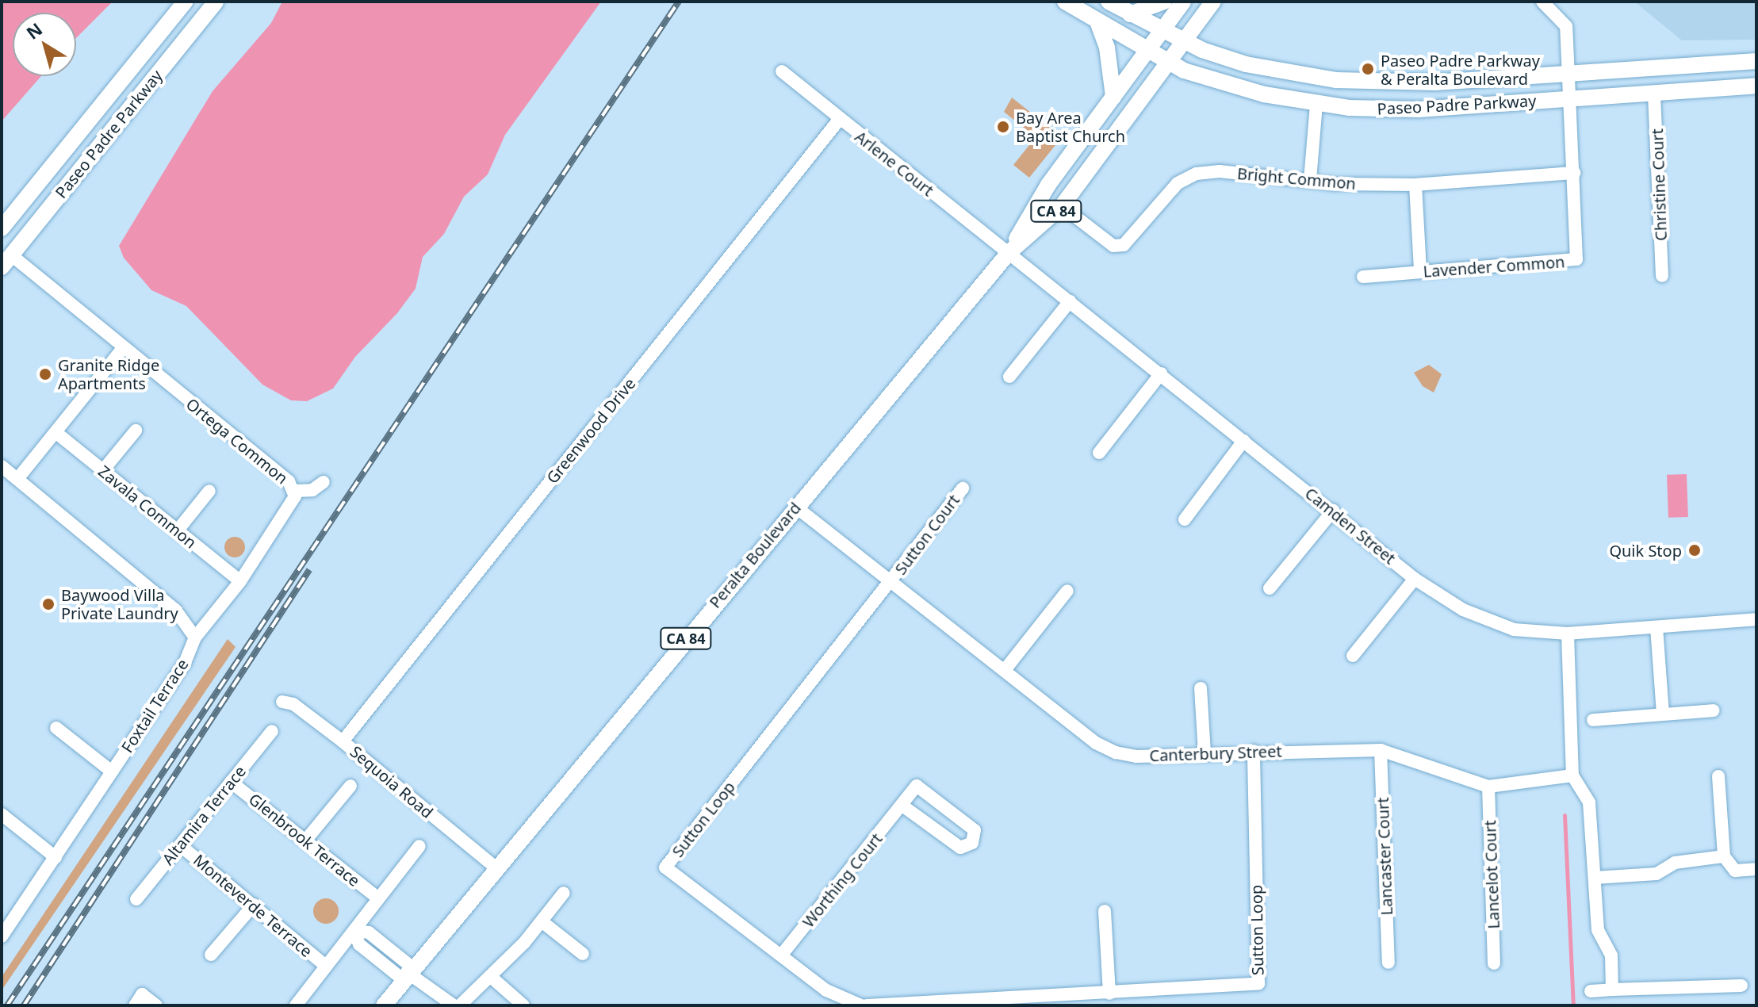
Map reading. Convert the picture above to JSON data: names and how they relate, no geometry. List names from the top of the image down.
{
  "streets": {
    "main road": ["Paseo Padre Parkway", "CA 84", "Peralta Boulevard"],
    "street": [
      "Arlene Court",
      "Bright Common",
      "Christine Court",
      "Lavender Common",
      "Greenwood Drive",
      "Ortega Common",
      "Zavala Common",
      "Camden Street",
      "Sutton Court",
      "Foxtail Terrace",
      "Canterbury Street",
      "Sequoia Road",
      "Altamira Terrace",
      "Sutton Loop",
      "Glenbrook Terrace",
      "Lancaster Court",
      "Lancelot Court",
      "Worthing Court",
      "Monteverde Terrace"
    ]
  },
  "crossings": [
    ["Paseo Padre Parkway", "Christine Court"],
    ["Paseo Padre Parkway", "Ortega Common"],
    ["Paseo Padre Parkway", "Peralta Boulevard"],
    ["Arlene Court", "Greenwood Drive"],
    ["Arlene Court", "Camden Street"],
    ["Arlene Court", "Peralta Boulevard"],
    ["Bright Common", "Lavender Common"],
    ["Bright Common", "Peralta Boulevard"],
    ["Greenwood Drive", "Sequoia Road"],
    ["Ortega Common", "Zavala Common"],
    ["Ortega Common", "Foxtail Terrace"],
    ["Camden Street", "Peralta Boulevard"],
    ["Sutton Court", "Canterbury Street"],
    ["Sutton Court", "Sutton Loop"],
    ["Peralta Boulevard", "Canterbury Street"],
    ["Peralta Boulevard", "Sequoia Road"],
    ["Canterbury Street", "Sutton Loop"],
    ["Canterbury Street", "Lancaster Court"],
    ["Canterbury Street", "Lancelot Court"],
    ["Altamira Terrace", "Glenbrook Terrace"],
    ["Altamira Terrace", "Monteverde Terrace"],
    ["Sutton Loop", "Worthing Court"]
  ],
  "places": [
    "Paseo Padre Parkway & Peralta Boulevard",
    "Bay Area Baptist Church",
    "Granite Ridge Apartments",
    "Quik Stop",
    "Baywood Villa Private Laundry"
  ],
  "north": "top left"
}
